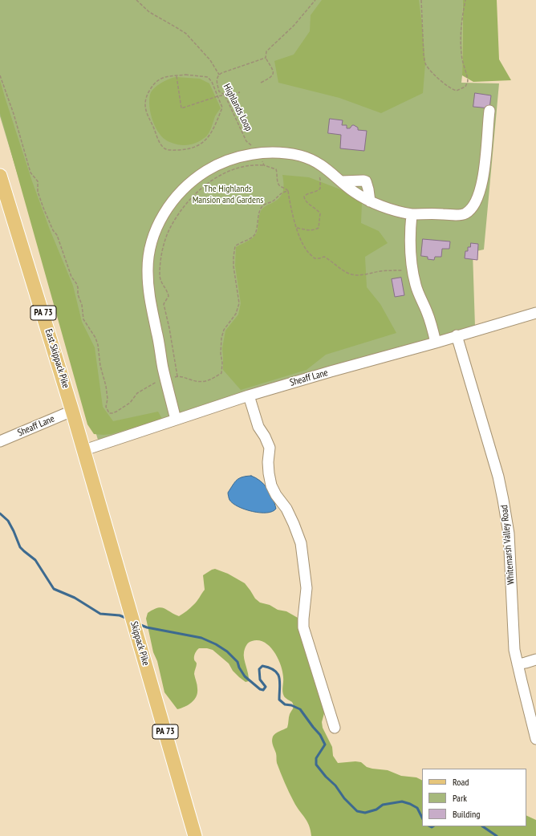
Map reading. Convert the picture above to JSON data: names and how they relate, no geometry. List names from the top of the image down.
{
  "streets": {
    "main road": ["PA 73", "East Skippack Pike", "Skippack Pike"],
    "street": ["Sheaff Lane", "Whitemarsh Valley Road"],
    "path": ["Highlands Loop"]
  },
  "crossings": [
    ["East Skippack Pike", "Sheaff Lane"],
    ["East Skippack Pike", "Skippack Pike"],
    ["Sheaff Lane", "Whitemarsh Valley Road"],
    ["Sheaff Lane", "Skippack Pike"]
  ],
  "parks": ["The Highlands Mansion and Gardens"],
  "legend": ["Road", "Park", "Building"]
}
